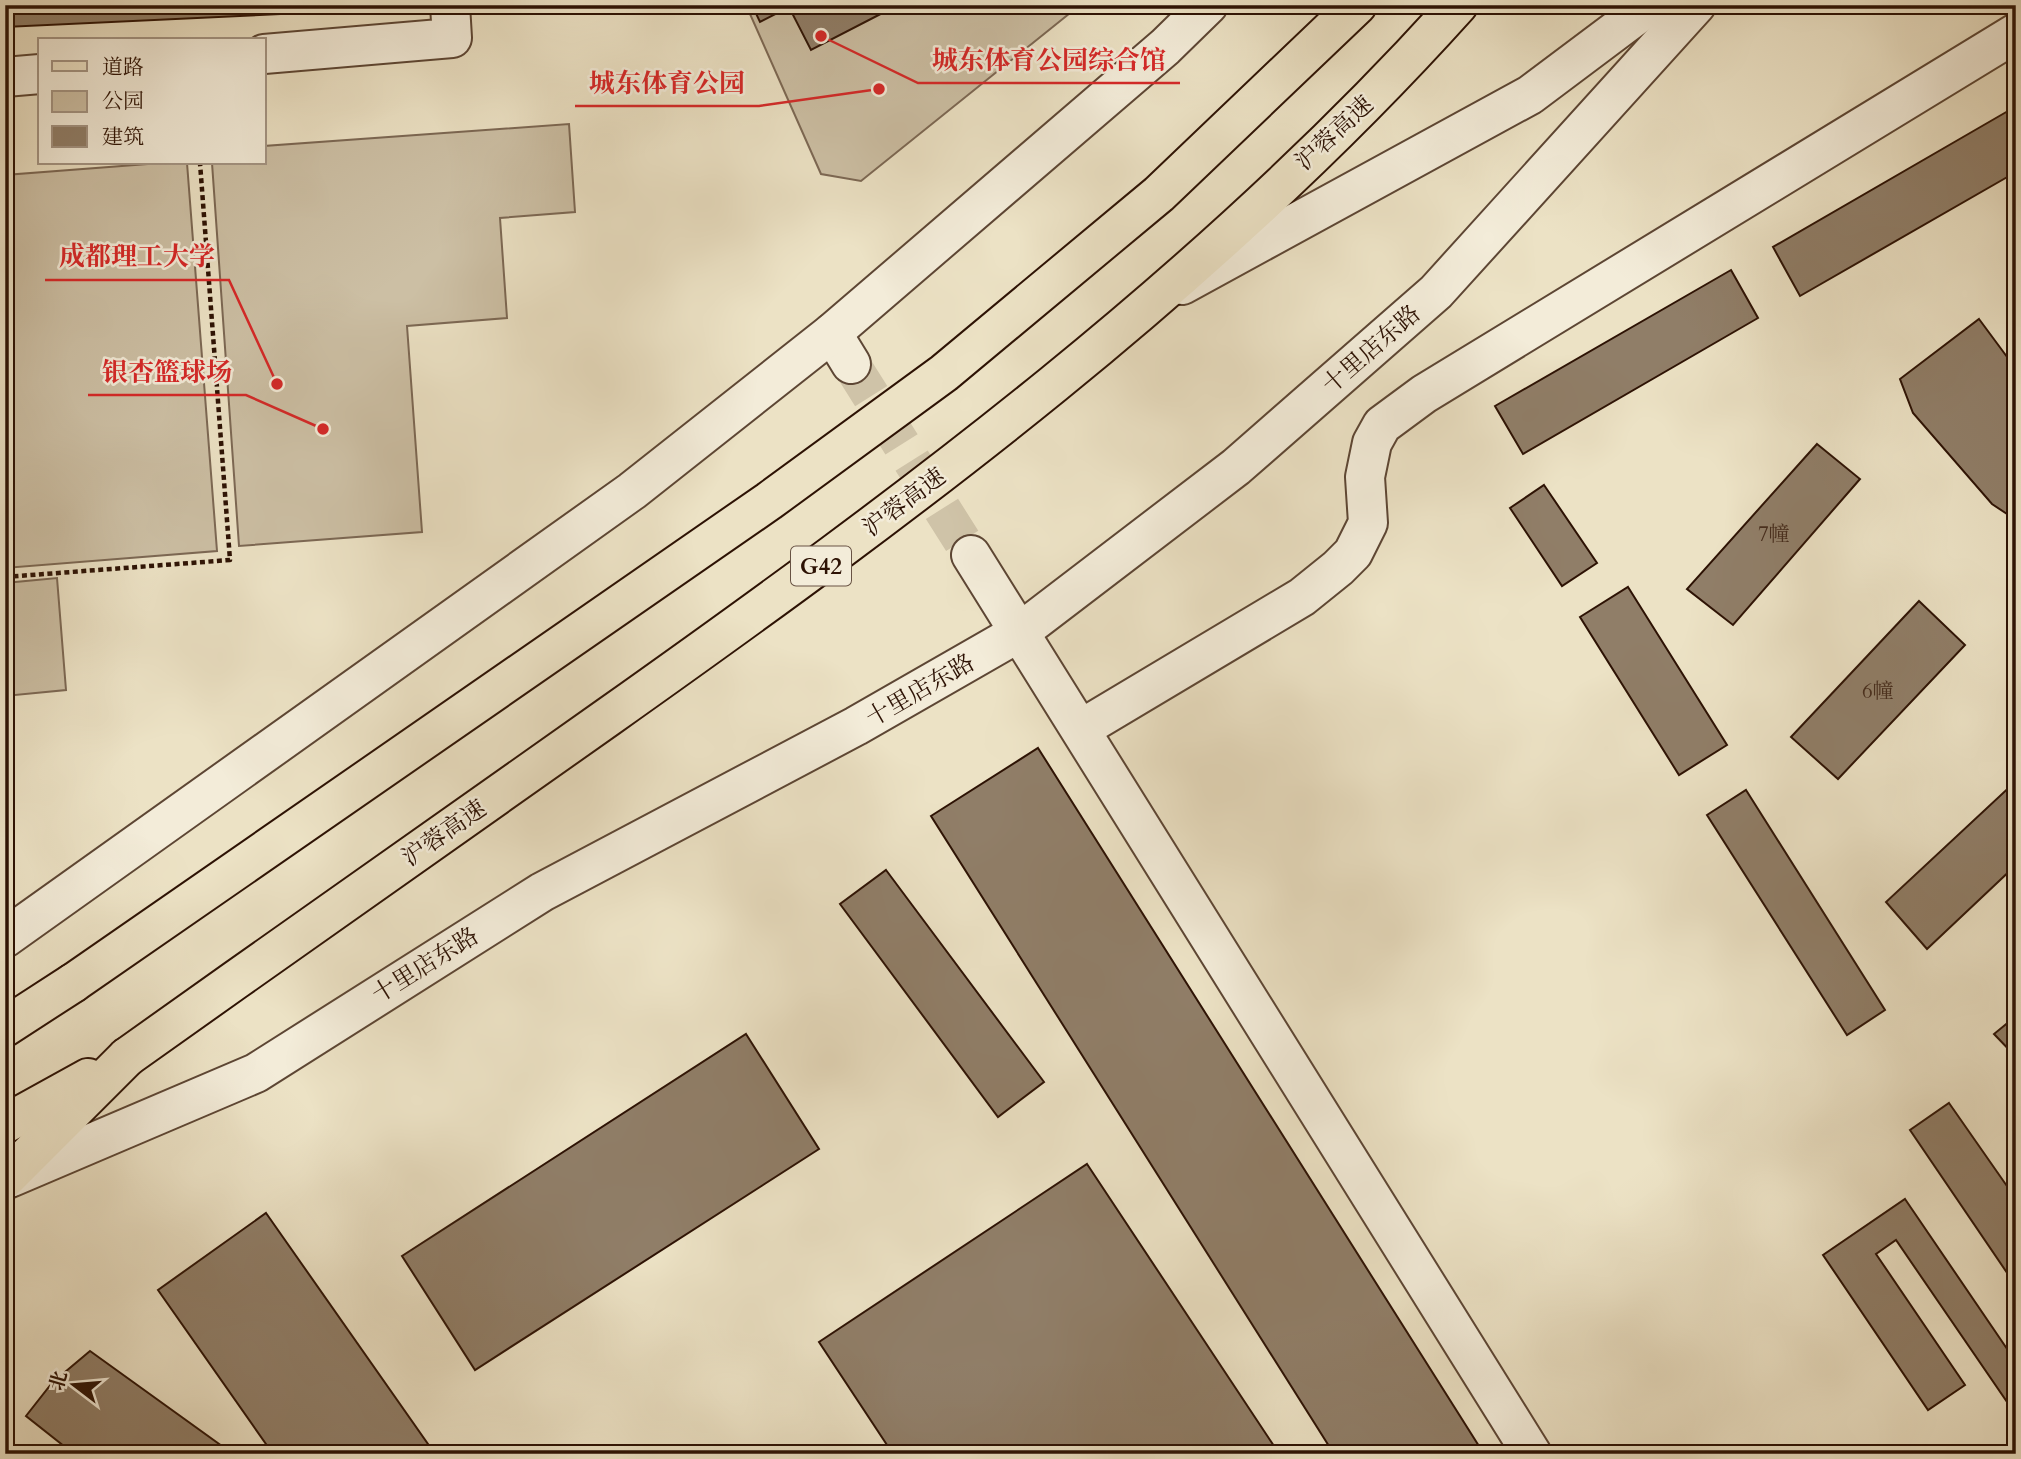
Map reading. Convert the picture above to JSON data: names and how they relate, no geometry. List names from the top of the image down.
{
  "streets": {
    "main road": ["沪蓉高速", "G42"],
    "street": ["十里店东路"]
  },
  "places": [
    "城东体育公园综合馆",
    "城东体育公园",
    "成都理工大学",
    "银杏篮球场"
  ],
  "house_numbers": ["7幢", "6幢"],
  "legend": ["道路", "公园", "建筑"],
  "north": "left"
}
